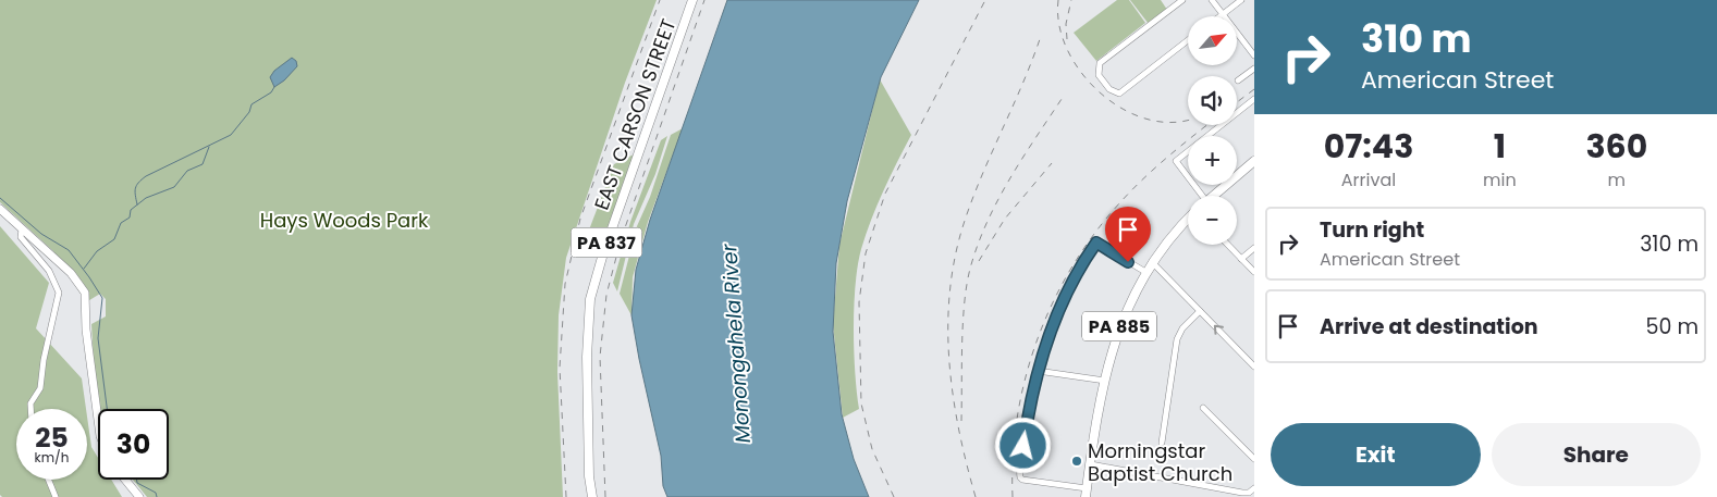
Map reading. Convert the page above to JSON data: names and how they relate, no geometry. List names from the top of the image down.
{
  "streets": {
    "main road": ["EAST CARSON STREET", "PA 837", "PA 885"]
  },
  "water": ["Monongahela River"],
  "parks": ["Hays Woods Park"],
  "places": ["Morningstar Baptist Church"],
  "north": "top right",
  "page": {
    "turn": ["310 m", "American Street"],
    "map_buttons": ["+", "−"],
    "eta": [
      "07:43",
      "Arrival",
      "1",
      "min",
      "360",
      "m"
    ],
    "list": [
      {
        "name": "Turn right",
        "note": "American Street",
        "value": "310 m"
      },
      {
        "name": "Arrive at destination",
        "value": "50 m"
      }
    ],
    "speed": "25 km/h",
    "limit": "30",
    "buttons": ["Exit", "Share"]
  }
}
